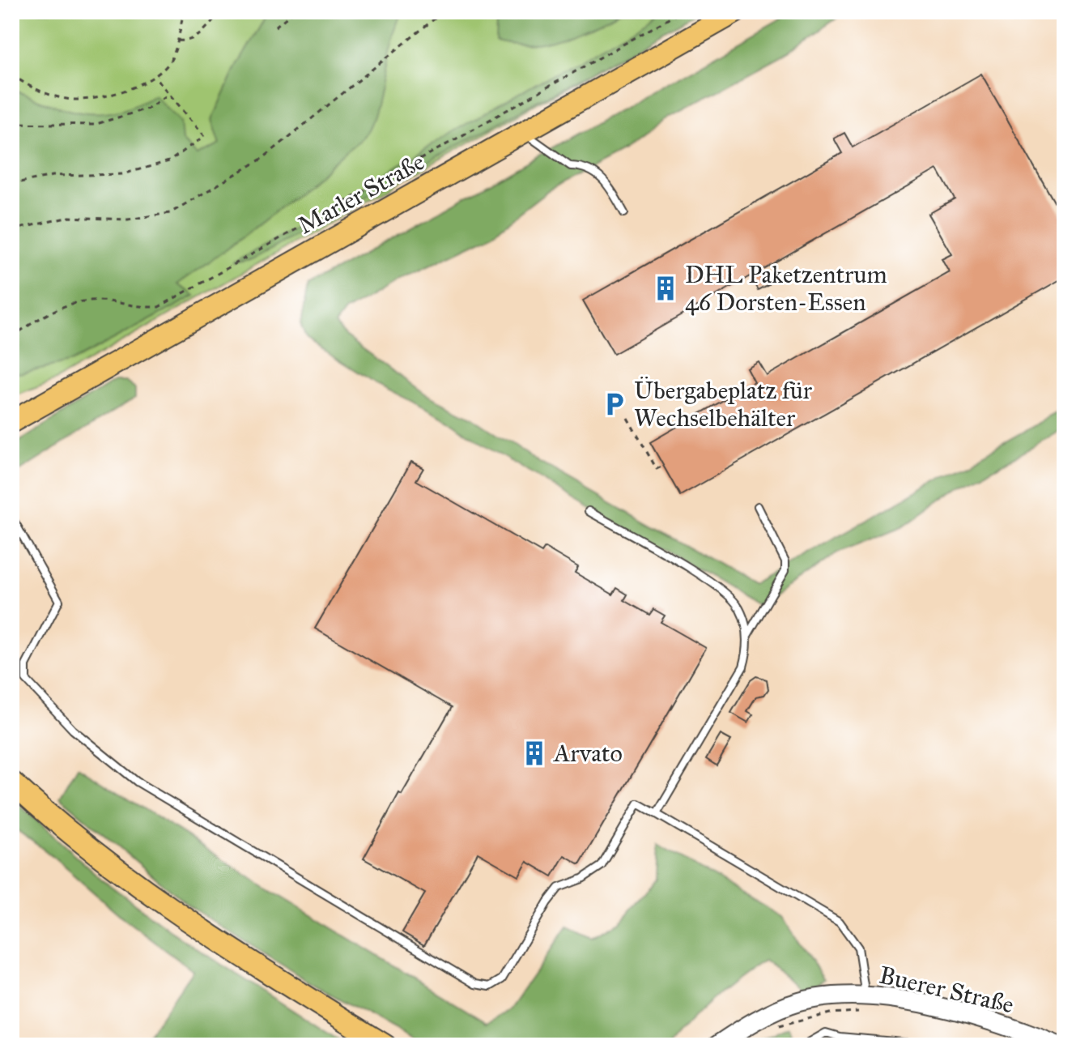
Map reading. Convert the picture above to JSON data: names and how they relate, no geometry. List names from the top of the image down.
{
  "streets": {
    "main road": ["Marler Straße"],
    "street": ["Buerer Straße"]
  },
  "places": {
    "building": ["DHL Paketzentrum 46 Dorsten-Essen", "Arvato"],
    "parking": ["Übergabeplatz für Wechselbehälter"]
  }
}
